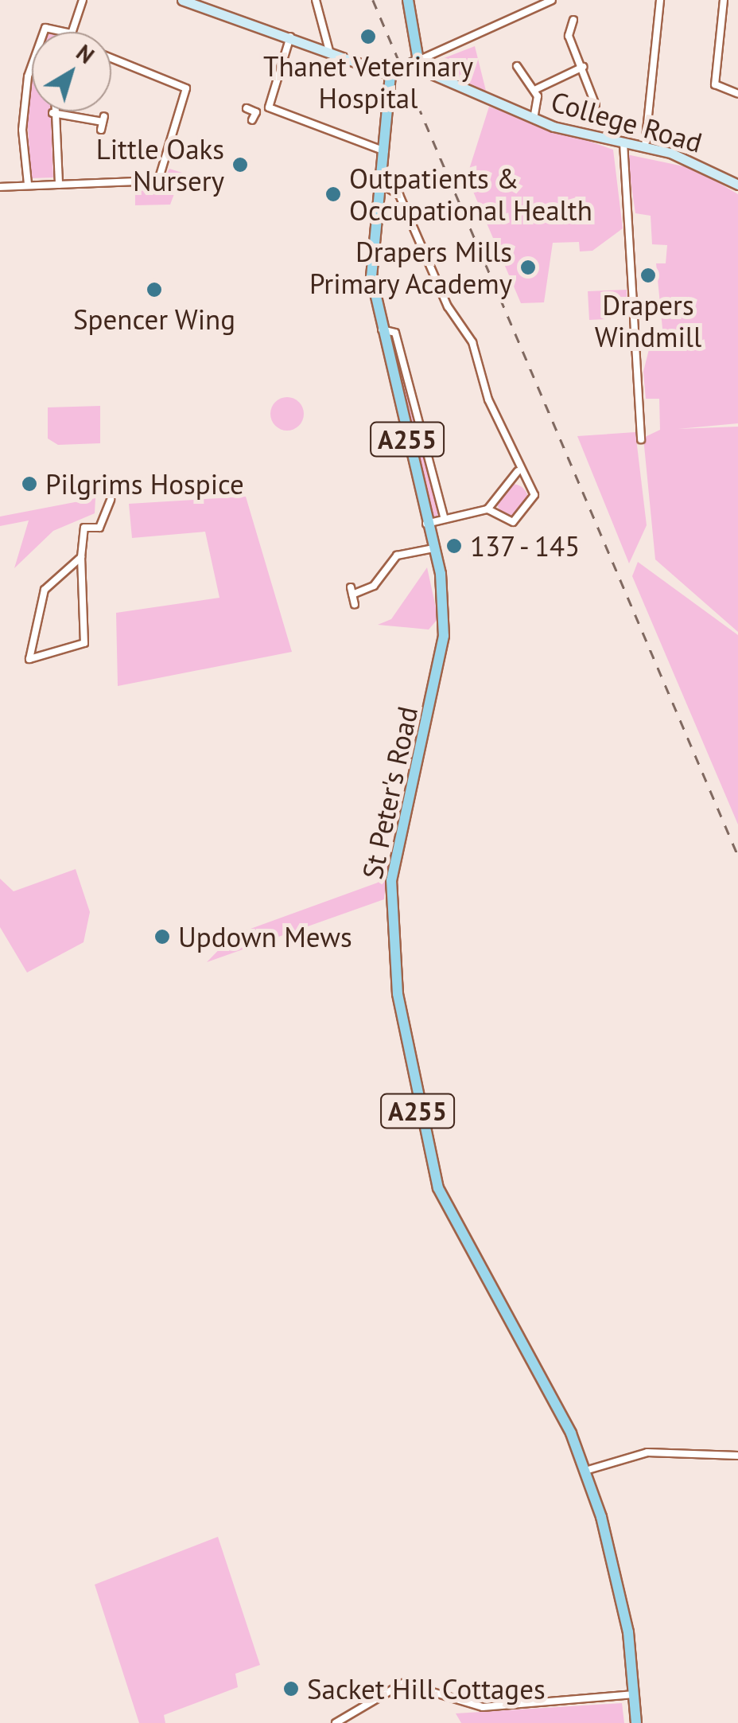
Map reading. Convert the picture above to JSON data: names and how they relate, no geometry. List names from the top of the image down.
{
  "streets": {
    "main road": ["College Road", "A255", "St Peter's Road"]
  },
  "crossings": [
    ["A255", "St Peter's Road"]
  ],
  "places": [
    "Thanet Veterinary Hospital",
    "Little Oaks Nursery",
    "Outpatients & Occupational Health",
    "Drapers Mills Primary Academy",
    "Drapers Windmill",
    "Spencer Wing",
    "Pilgrims Hospice",
    "137 - 145",
    "Updown Mews",
    "Sacket Hill Cottages"
  ],
  "north": "top right"
}
